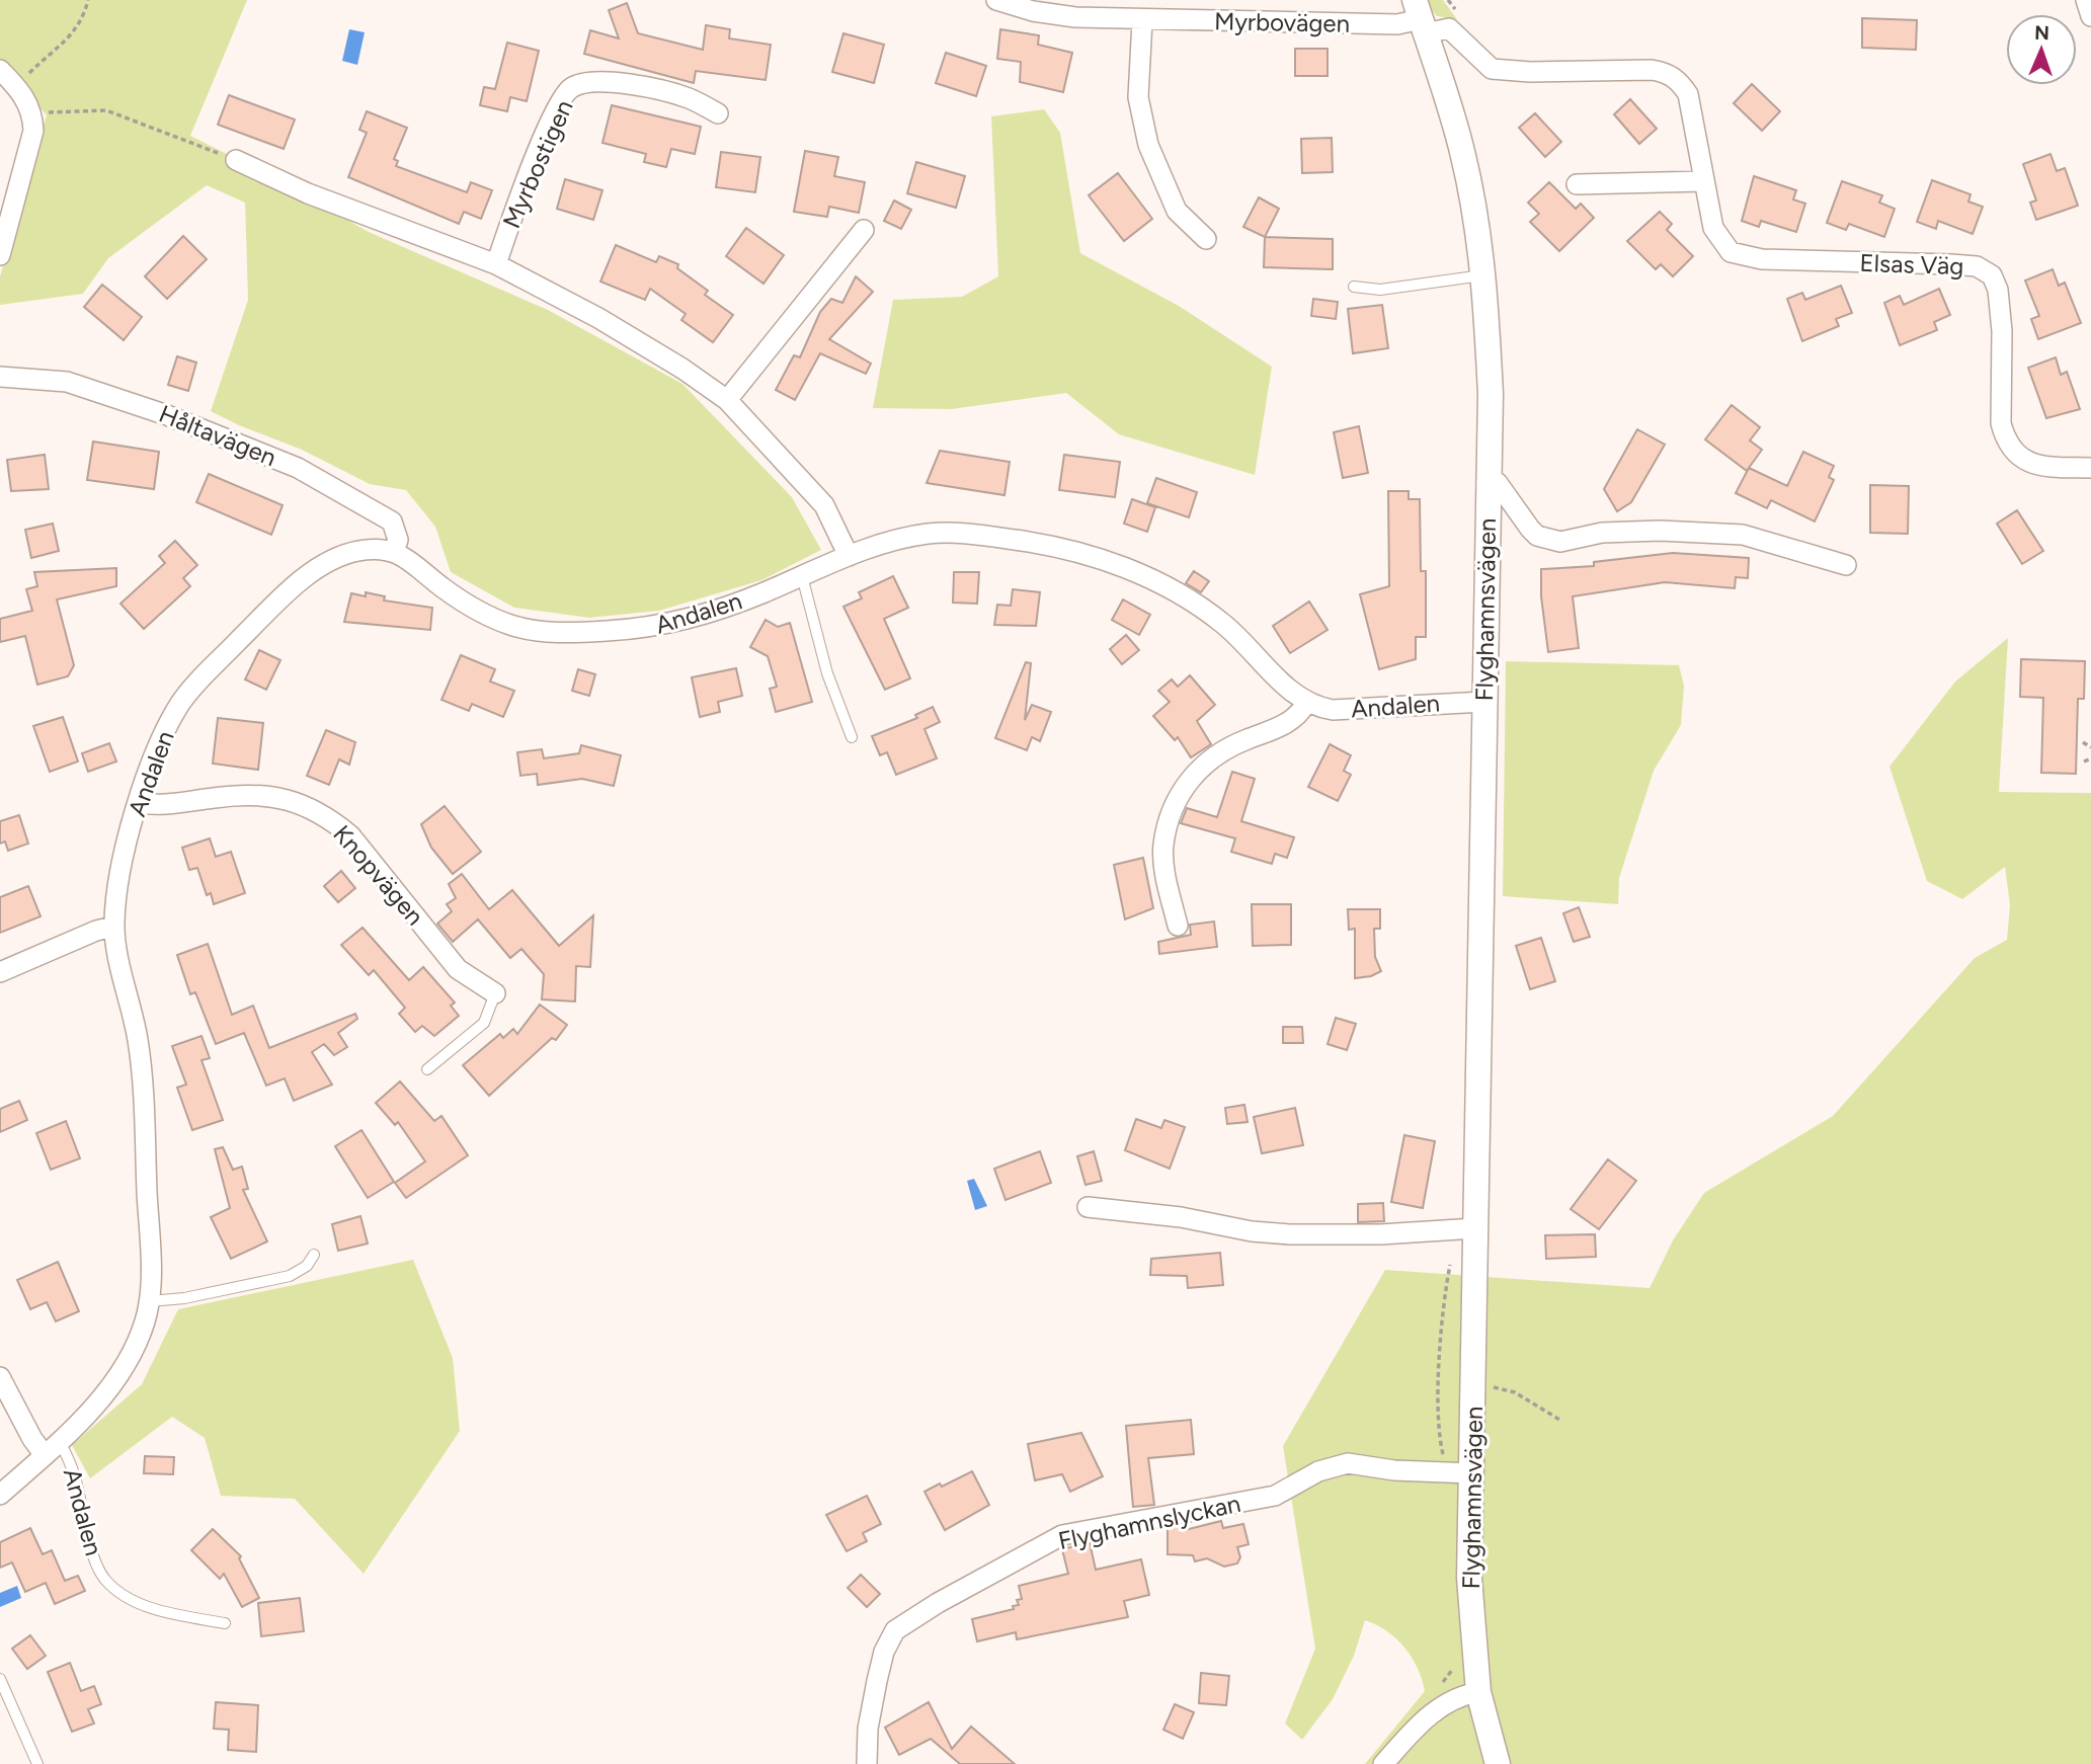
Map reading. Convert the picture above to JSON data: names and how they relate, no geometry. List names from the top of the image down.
{
  "streets": {
    "street": [
      "Myrbovägen",
      "Myrbostigen",
      "Elsas Väg",
      "Håltavägen",
      "Flyghamnsvägen",
      "Andalen",
      "Knopvägen",
      "Flyghamnslyckan"
    ]
  },
  "crossings": [
    ["Myrbovägen", "Elsas Väg"],
    ["Myrbovägen", "Flyghamnsvägen"],
    ["Elsas Väg", "Flyghamnsvägen"],
    ["Håltavägen", "Andalen"],
    ["Flyghamnsvägen", "Andalen"],
    ["Flyghamnsvägen", "Flyghamnslyckan"],
    ["Andalen", "Knopvägen"]
  ],
  "north": "top"
}
